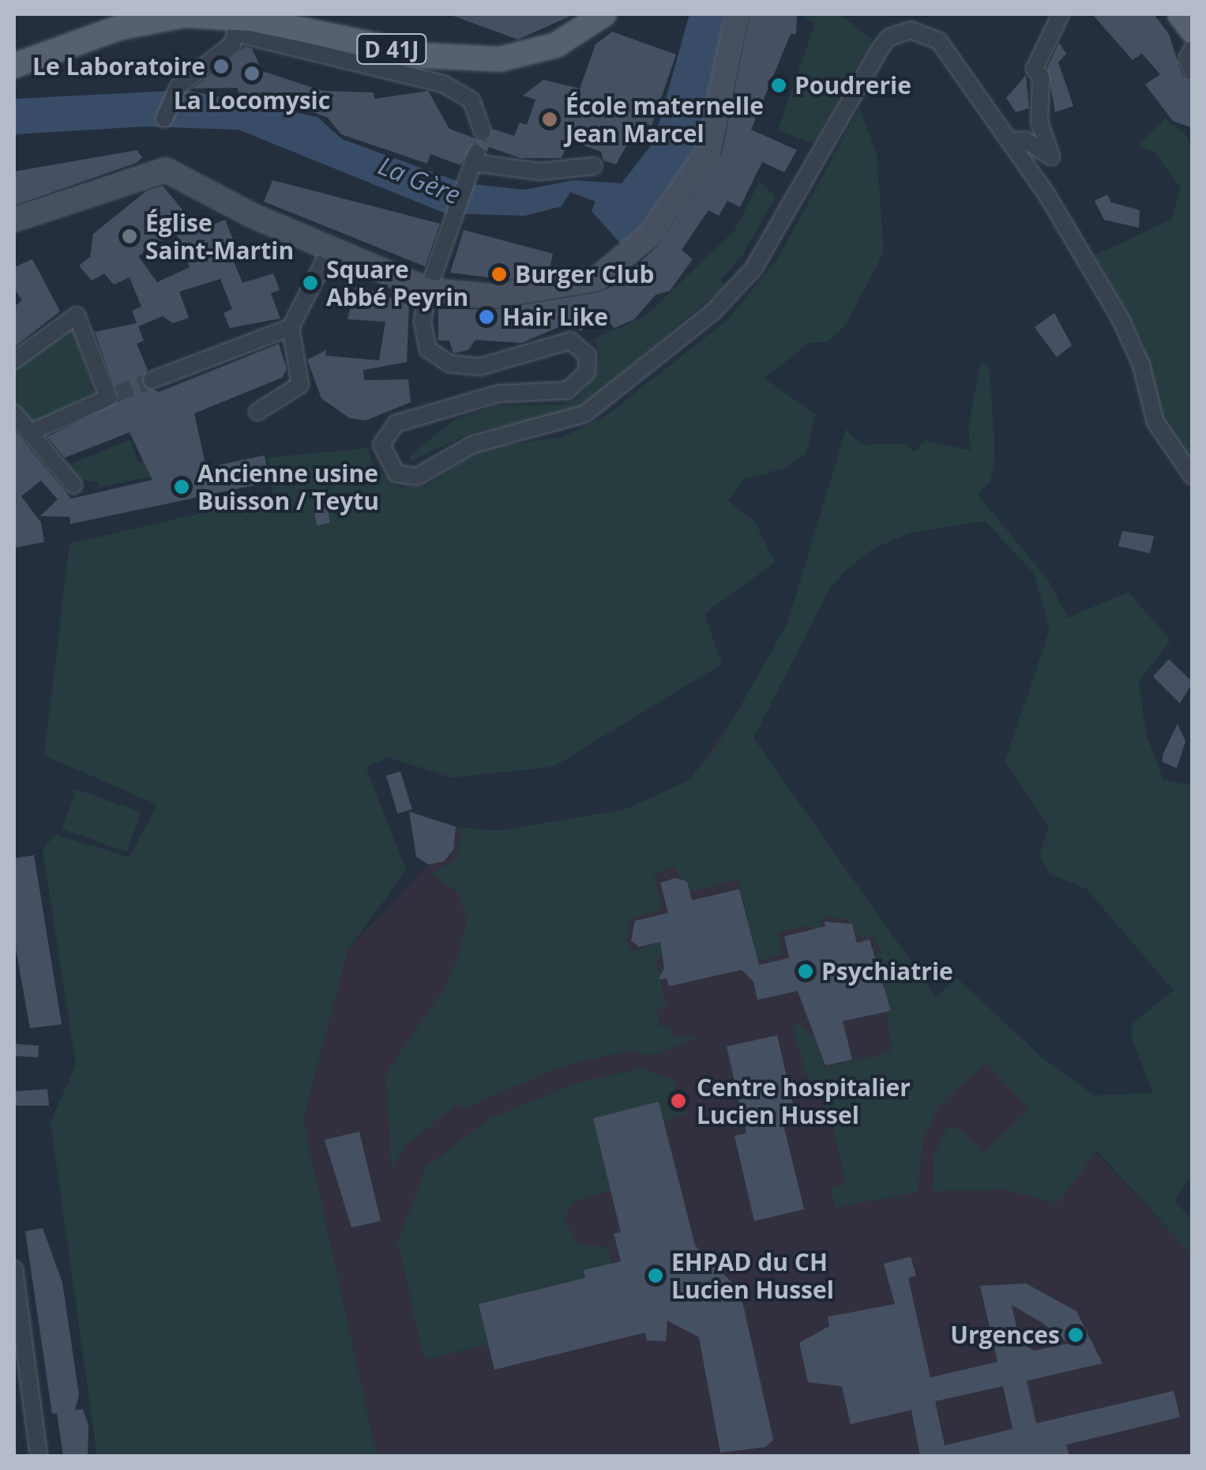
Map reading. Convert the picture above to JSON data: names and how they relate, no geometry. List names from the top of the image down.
{
  "streets": {
    "main road": ["D 41J"]
  },
  "water": ["La Gère"],
  "places": [
    "Le Laboratoire",
    "La Locomysic",
    "Poudrerie",
    "École maternelle Jean Marcel",
    "Église Saint-Martin",
    "Burger Club",
    "Square Abbé Peyrin",
    "Hair Like",
    "Ancienne usine Buisson / Teytu",
    "Psychiatrie",
    "Centre hospitalier Lucien Hussel",
    "EHPAD du CH Lucien Hussel",
    "Urgences"
  ]
}
